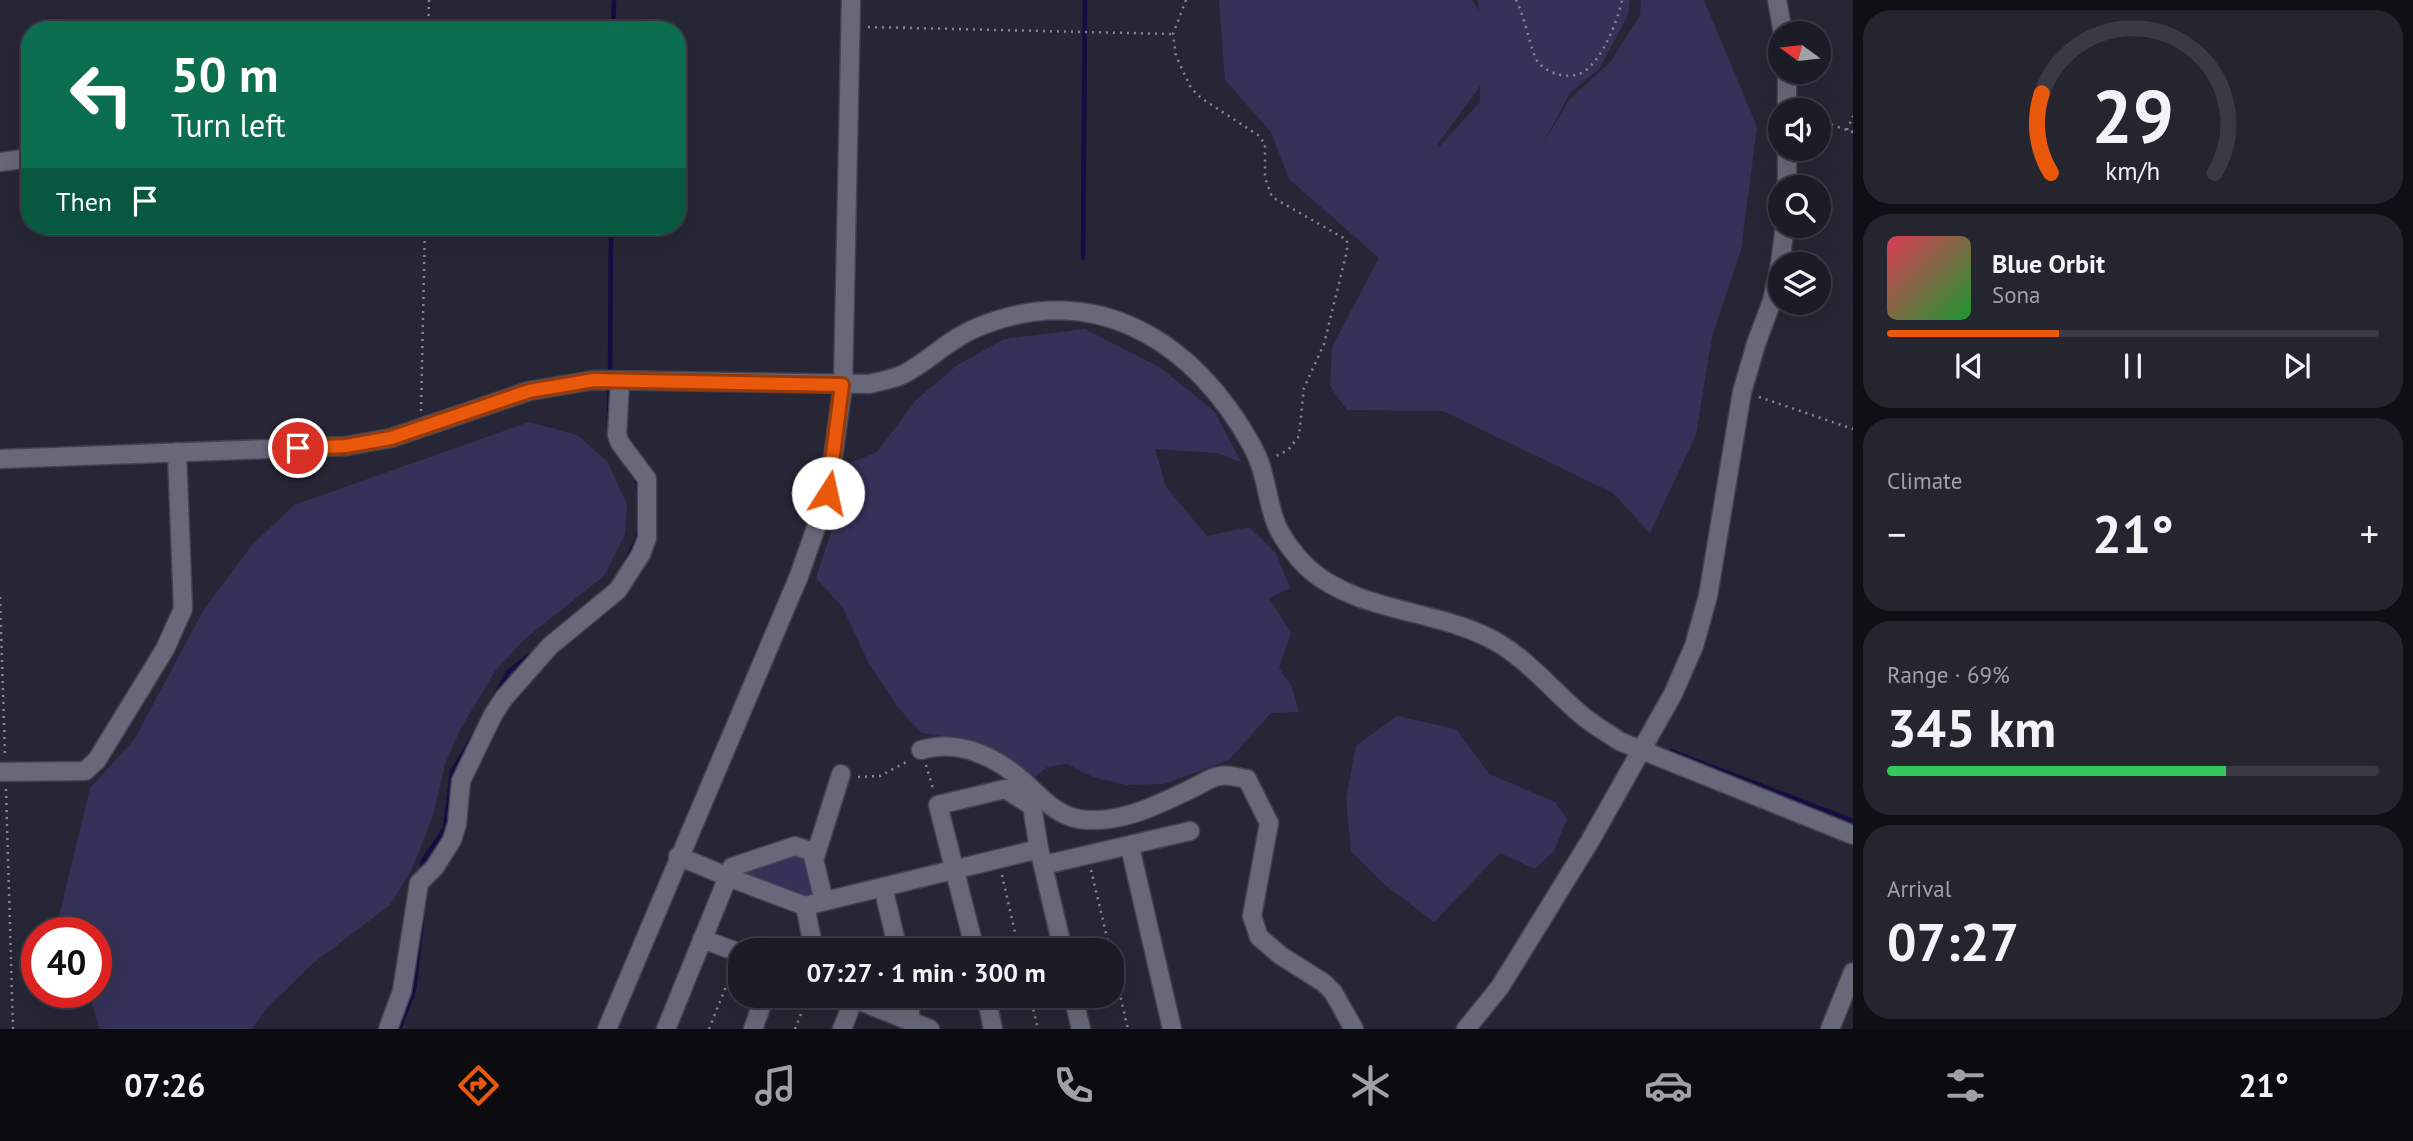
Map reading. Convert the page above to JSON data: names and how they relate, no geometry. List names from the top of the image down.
{
  "north": "left",
  "page": {
    "turn": ["50 m", "Turn left"],
    "then": "Then",
    "song": ["Blue Orbit", "Sona"],
    "tile": [
      "Climate",
      ["Range · 69%", "345 km"],
      ["Arrival", "07:27"]
    ],
    "heat": ["−", "21°", "+"],
    "limit": "40",
    "trip": "07:27 · 1 min · 300 m",
    "tabs": ["07:26", "21°"],
    "gauge": ["29", "km/h"]
  }
}
